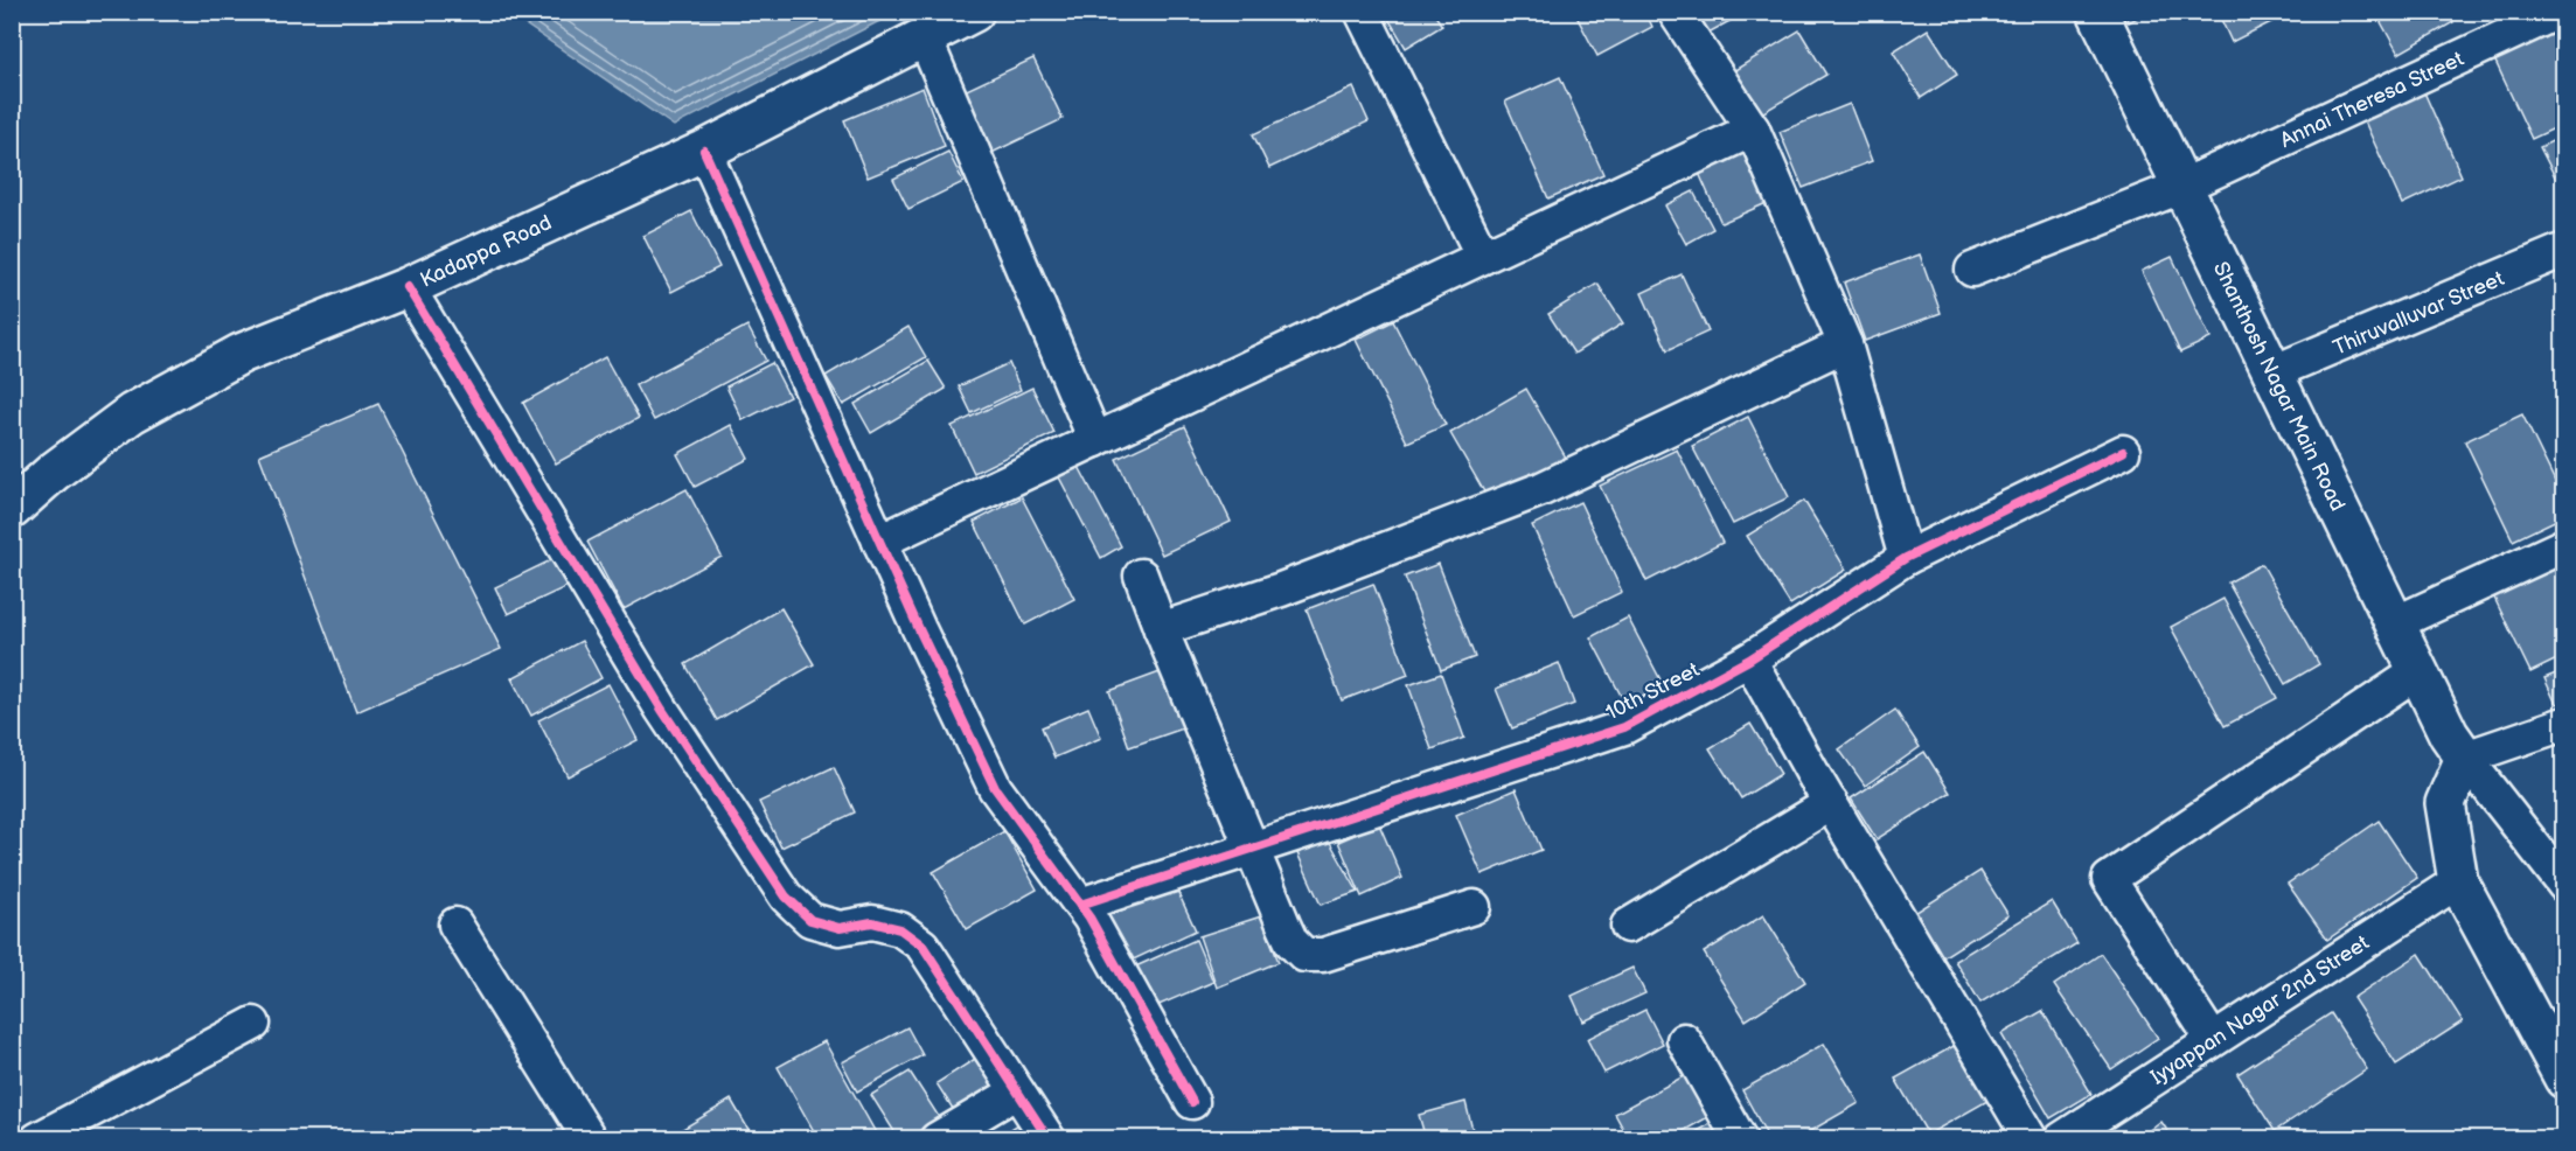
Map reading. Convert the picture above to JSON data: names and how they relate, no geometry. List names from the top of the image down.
{
  "streets": {
    "street": [
      "Annai Theresa Street",
      "Kadappa Road",
      "Thiruvalluvar Street",
      "Shanthosh Nagar Main Road",
      "10th Street",
      "Iyyappan Nagar 2nd Street"
    ]
  },
  "crossings": [
    ["Annai Theresa Street", "Shanthosh Nagar Main Road"],
    ["Thiruvalluvar Street", "Shanthosh Nagar Main Road"]
  ]
}
